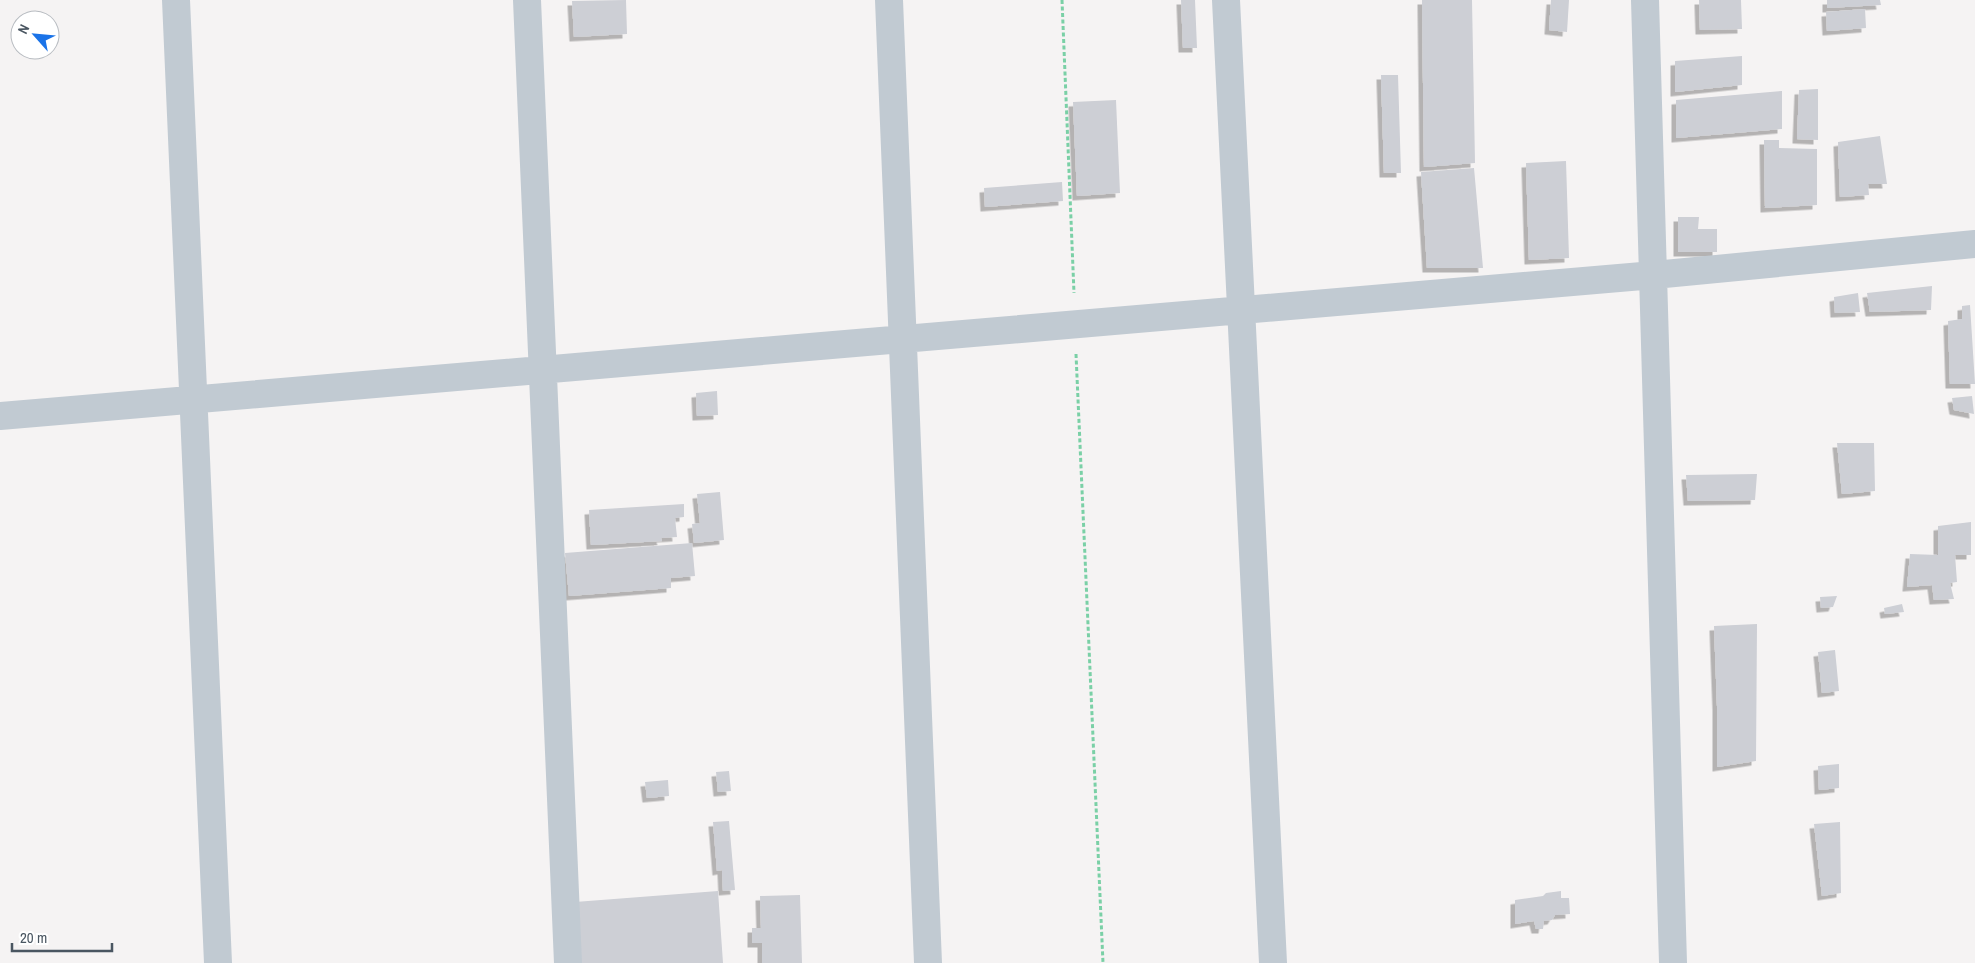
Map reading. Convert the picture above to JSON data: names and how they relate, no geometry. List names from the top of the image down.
{
  "scale_bar": "20 m",
  "north": "top left"
}
